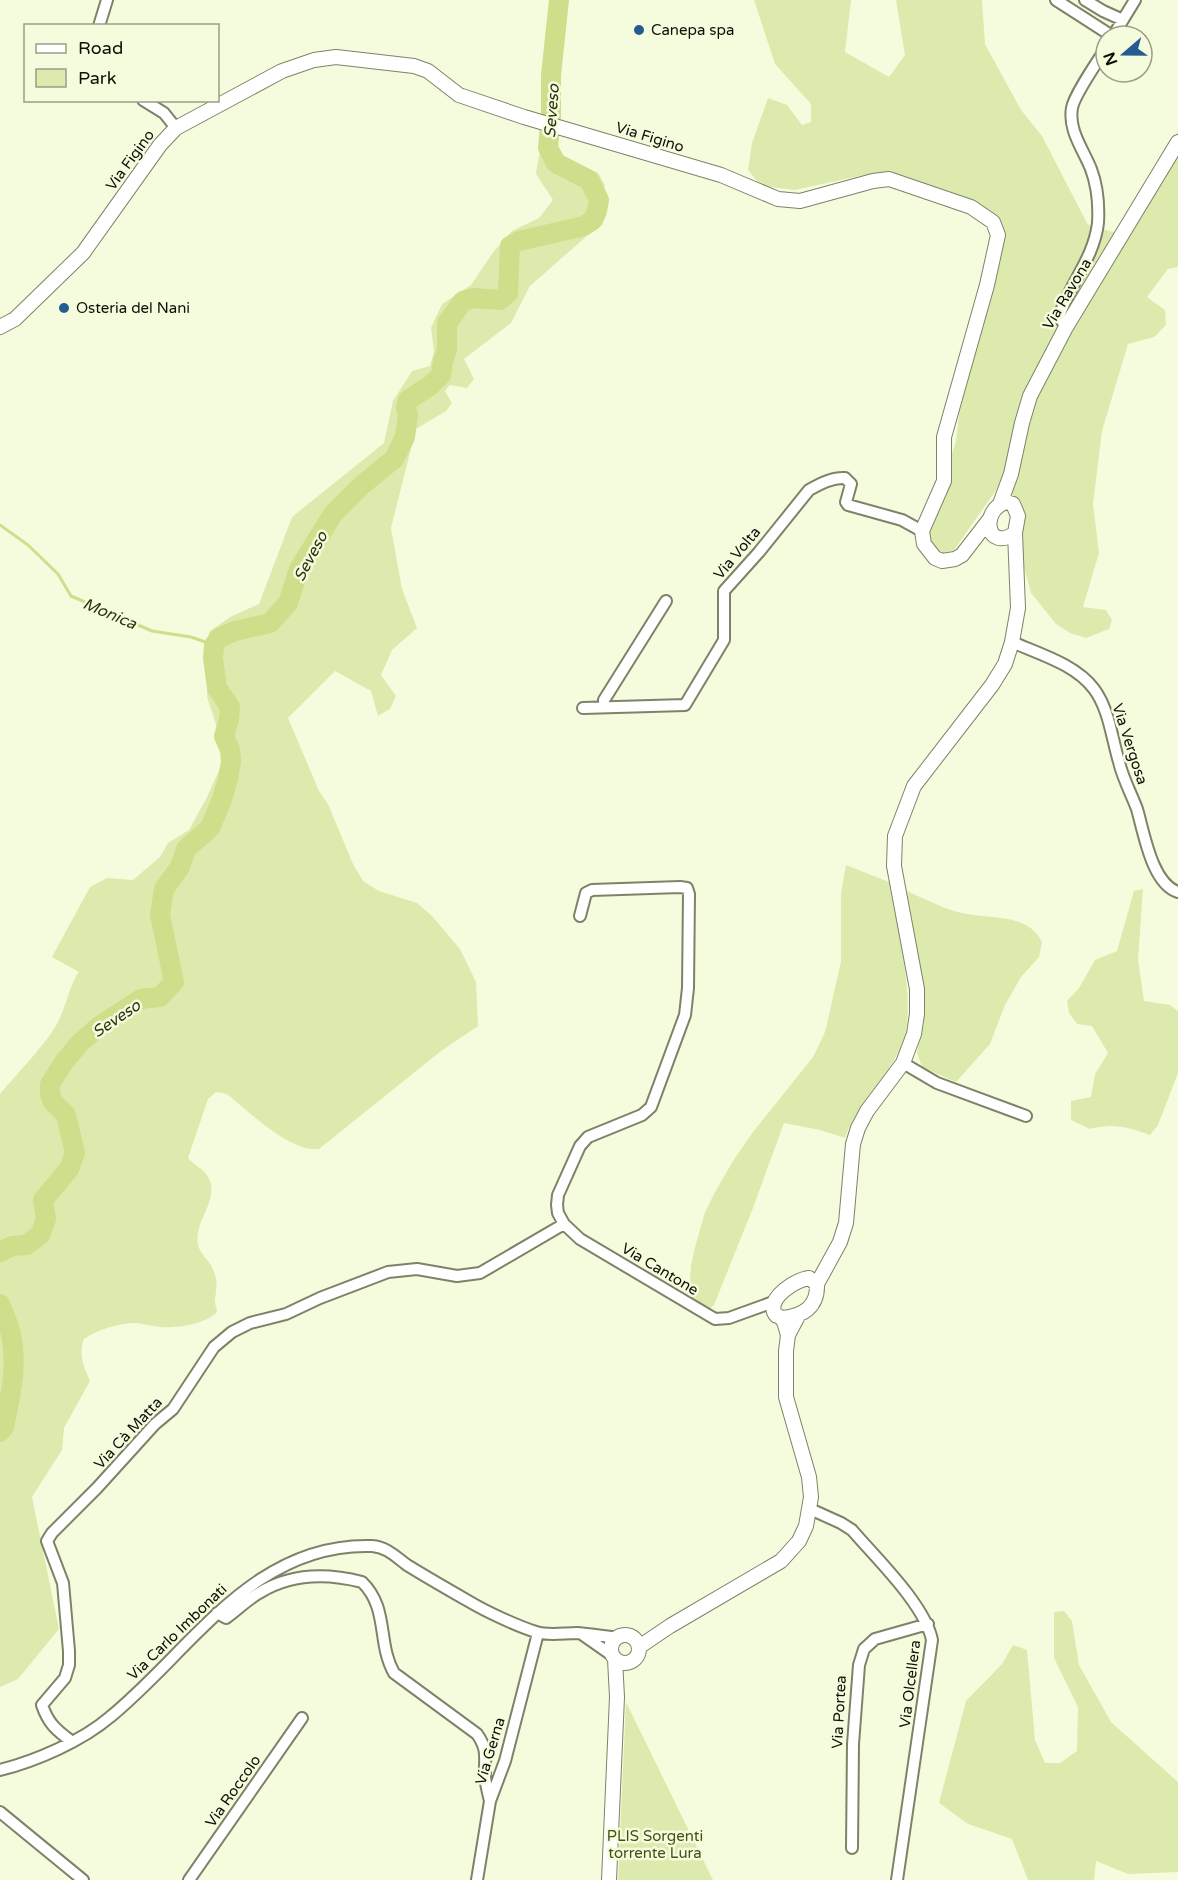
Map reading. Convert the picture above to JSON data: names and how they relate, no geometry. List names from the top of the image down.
{
  "streets": {
    "street": [
      "Via Figino",
      "Via Ravona",
      "Via Volta",
      "Via Vergosa",
      "Via Cantone",
      "Via Cà Matta",
      "Via Carlo Imbonati",
      "Via Olcellera",
      "Via Portea",
      "Via Gerna",
      "Via Roccolo"
    ]
  },
  "crossings": [
    ["Via Figino", "Via Volta"],
    ["Via Cantone", "Via Cà Matta"],
    ["Via Cà Matta", "Via Carlo Imbonati"],
    ["Via Carlo Imbonati", "Via Gerna"],
    ["Via Olcellera", "Via Portea"]
  ],
  "water": ["Seveso", "Monica"],
  "parks": ["PLIS Sorgenti torrente Lura"],
  "places": ["Canepa spa", "Osteria del Nani"],
  "legend": ["Road", "Park"],
  "north": "left"
}
